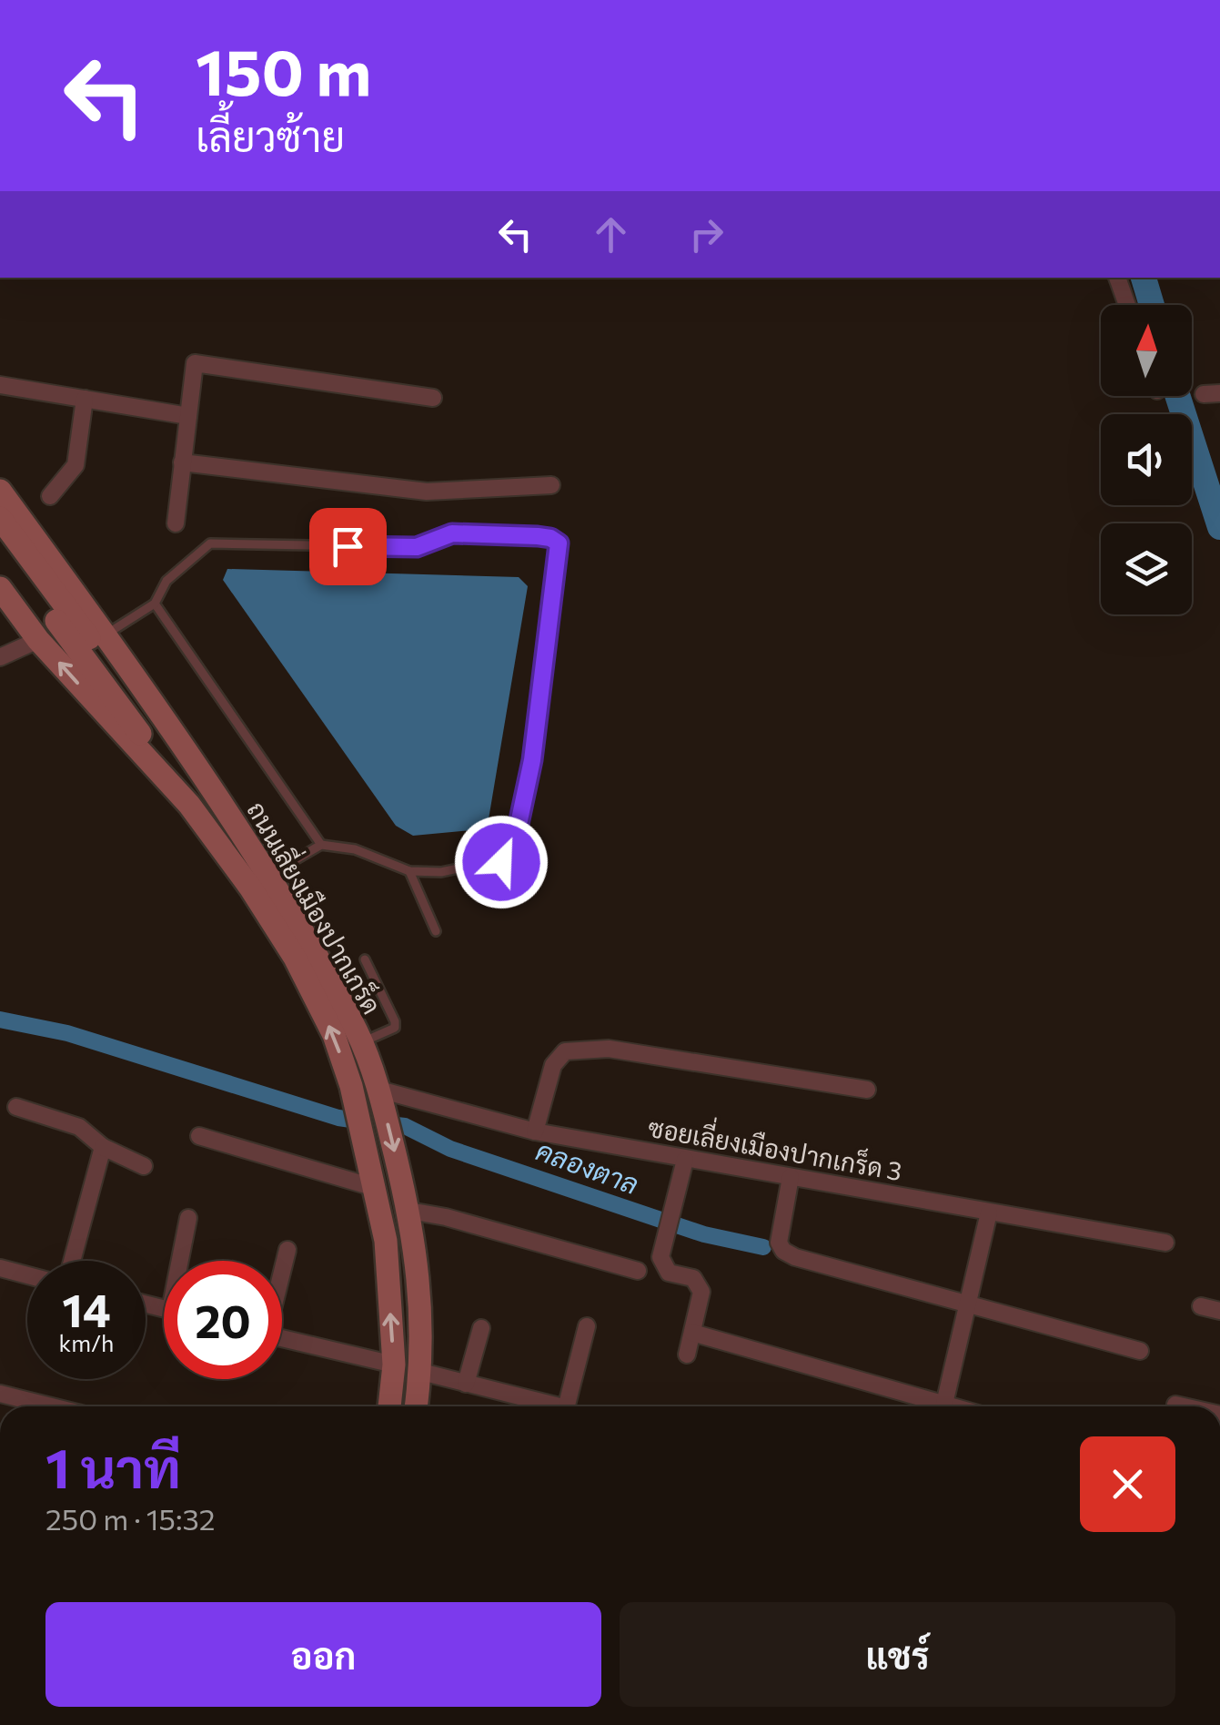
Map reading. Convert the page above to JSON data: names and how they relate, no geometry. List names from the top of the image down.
{
  "streets": {
    "main road": ["ถนนเลี่ยงเมืองปากเกร็ด"],
    "street": ["ซอยเลี่ยงเมืองปากเกร็ด 3"]
  },
  "crossings": [
    ["ถนนเลี่ยงเมืองปากเกร็ด", "ซอยเลี่ยงเมืองปากเกร็ด 3"]
  ],
  "water": ["คลองตาล"],
  "north": "top",
  "page": {
    "turn": ["150 m", "เลี้ยวซ้าย"],
    "speed": "14 km/h",
    "limit": "20",
    "heading": ["1 นาที", "250 m · 15:32"],
    "buttons": ["ออก", "แชร์"]
  }
}
